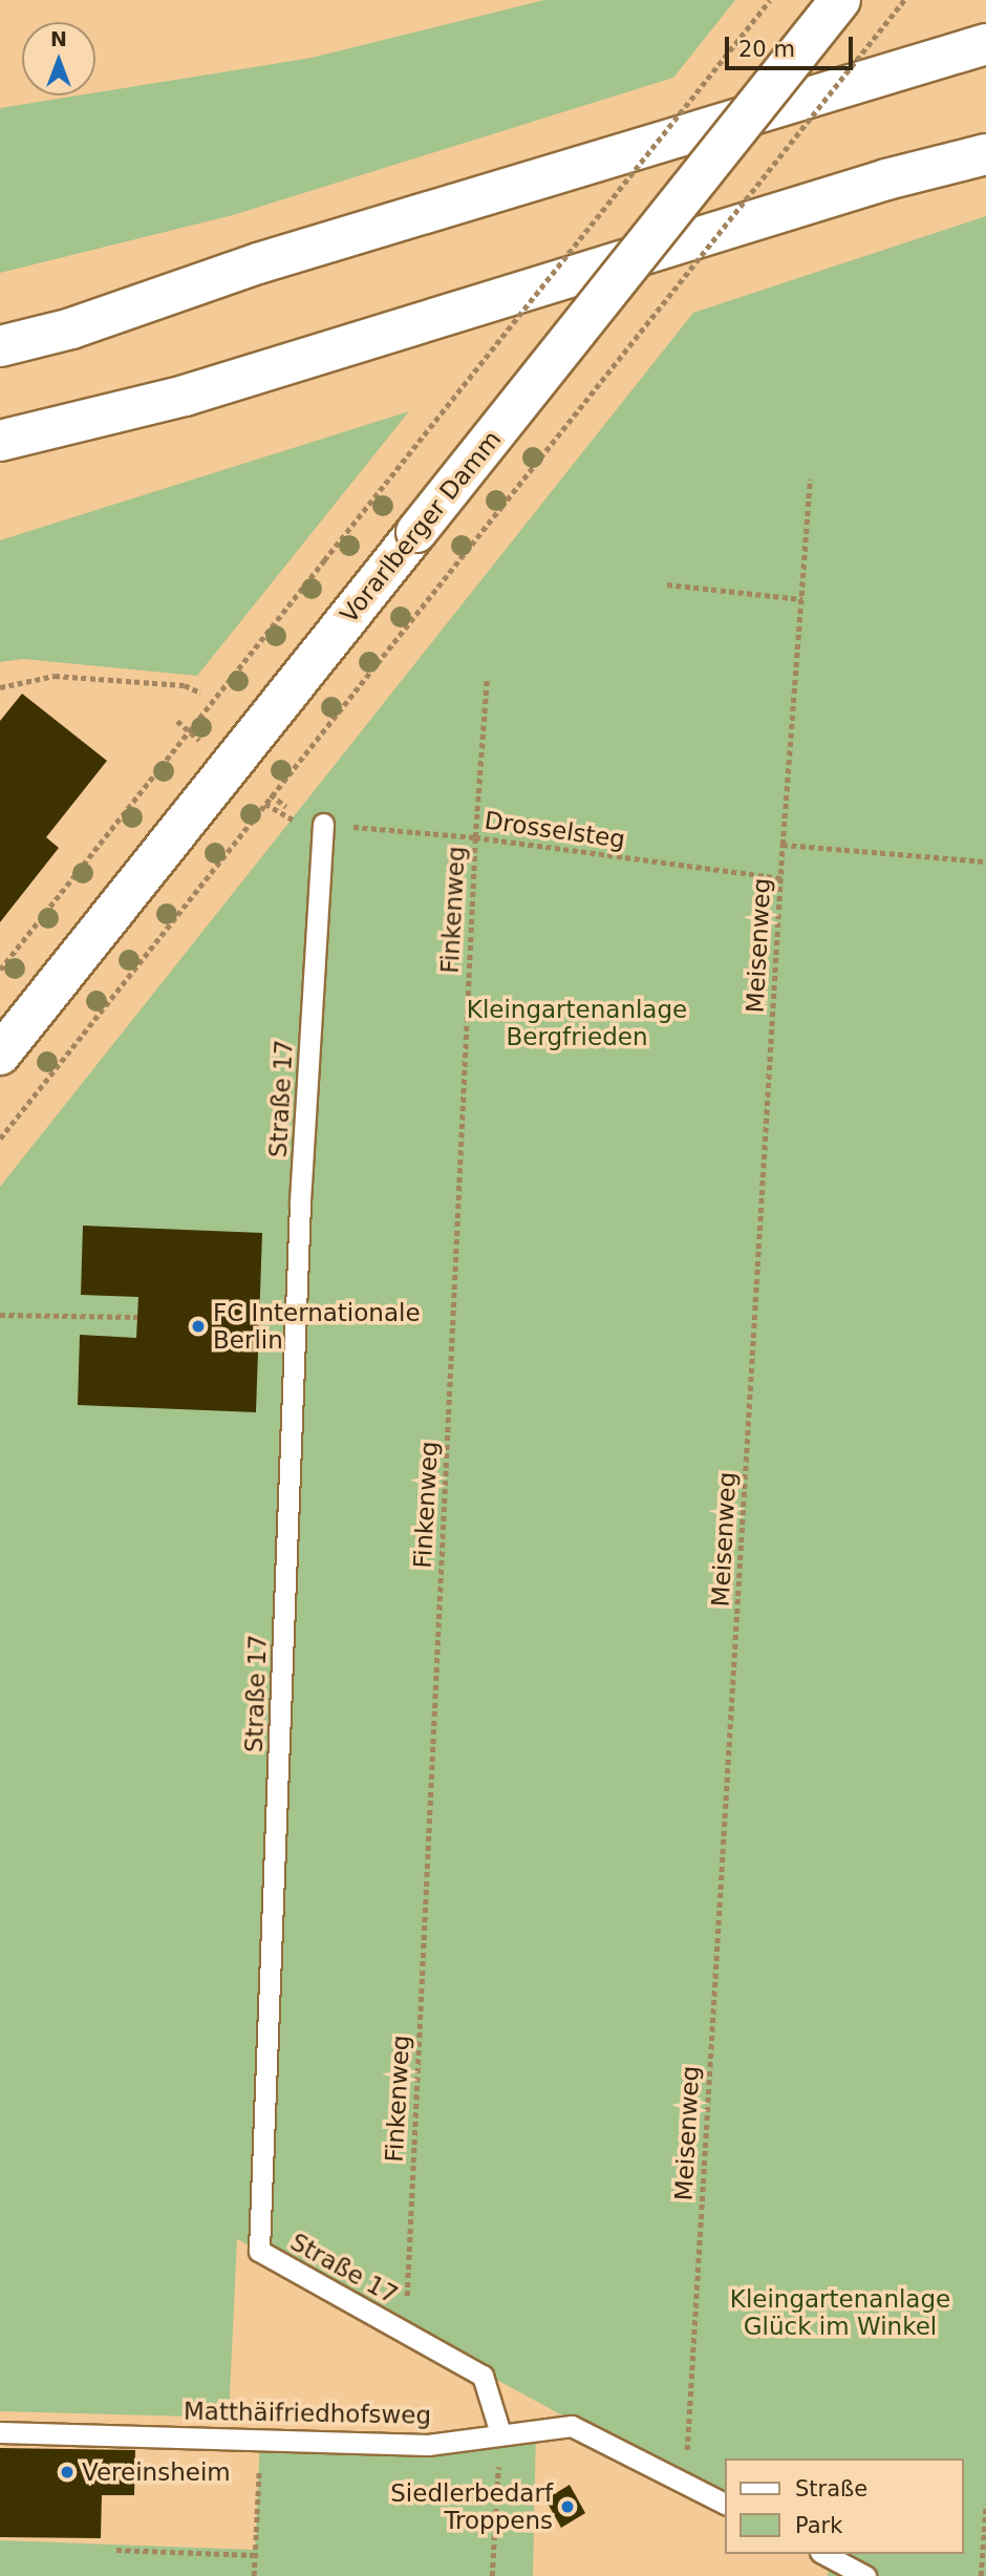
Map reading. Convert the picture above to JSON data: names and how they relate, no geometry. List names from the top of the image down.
{
  "streets": {
    "main road": ["Vorarlberger Damm"],
    "lane": ["Straße 17", "Matthäifriedhofsweg"],
    "path": ["Drosselsteg", "Finkenweg", "Meisenweg"]
  },
  "crossings": [
    ["Drosselsteg", "Finkenweg"],
    ["Drosselsteg", "Meisenweg"],
    ["Drosselsteg", "Straße 17"],
    ["Finkenweg", "Straße 17"],
    ["Meisenweg", "Matthäifriedhofsweg"],
    ["Straße 17", "Matthäifriedhofsweg"]
  ],
  "parks": ["Kleingartenanlage Bergfrieden", "Kleingartenanlage Glück im Winkel"],
  "places": ["FC Internationale Berlin", "Vereinsheim", "Siedlerbedarf Troppens"],
  "legend": ["Straße", "Park"],
  "scale_bar": "20 m",
  "north": "top"
}
